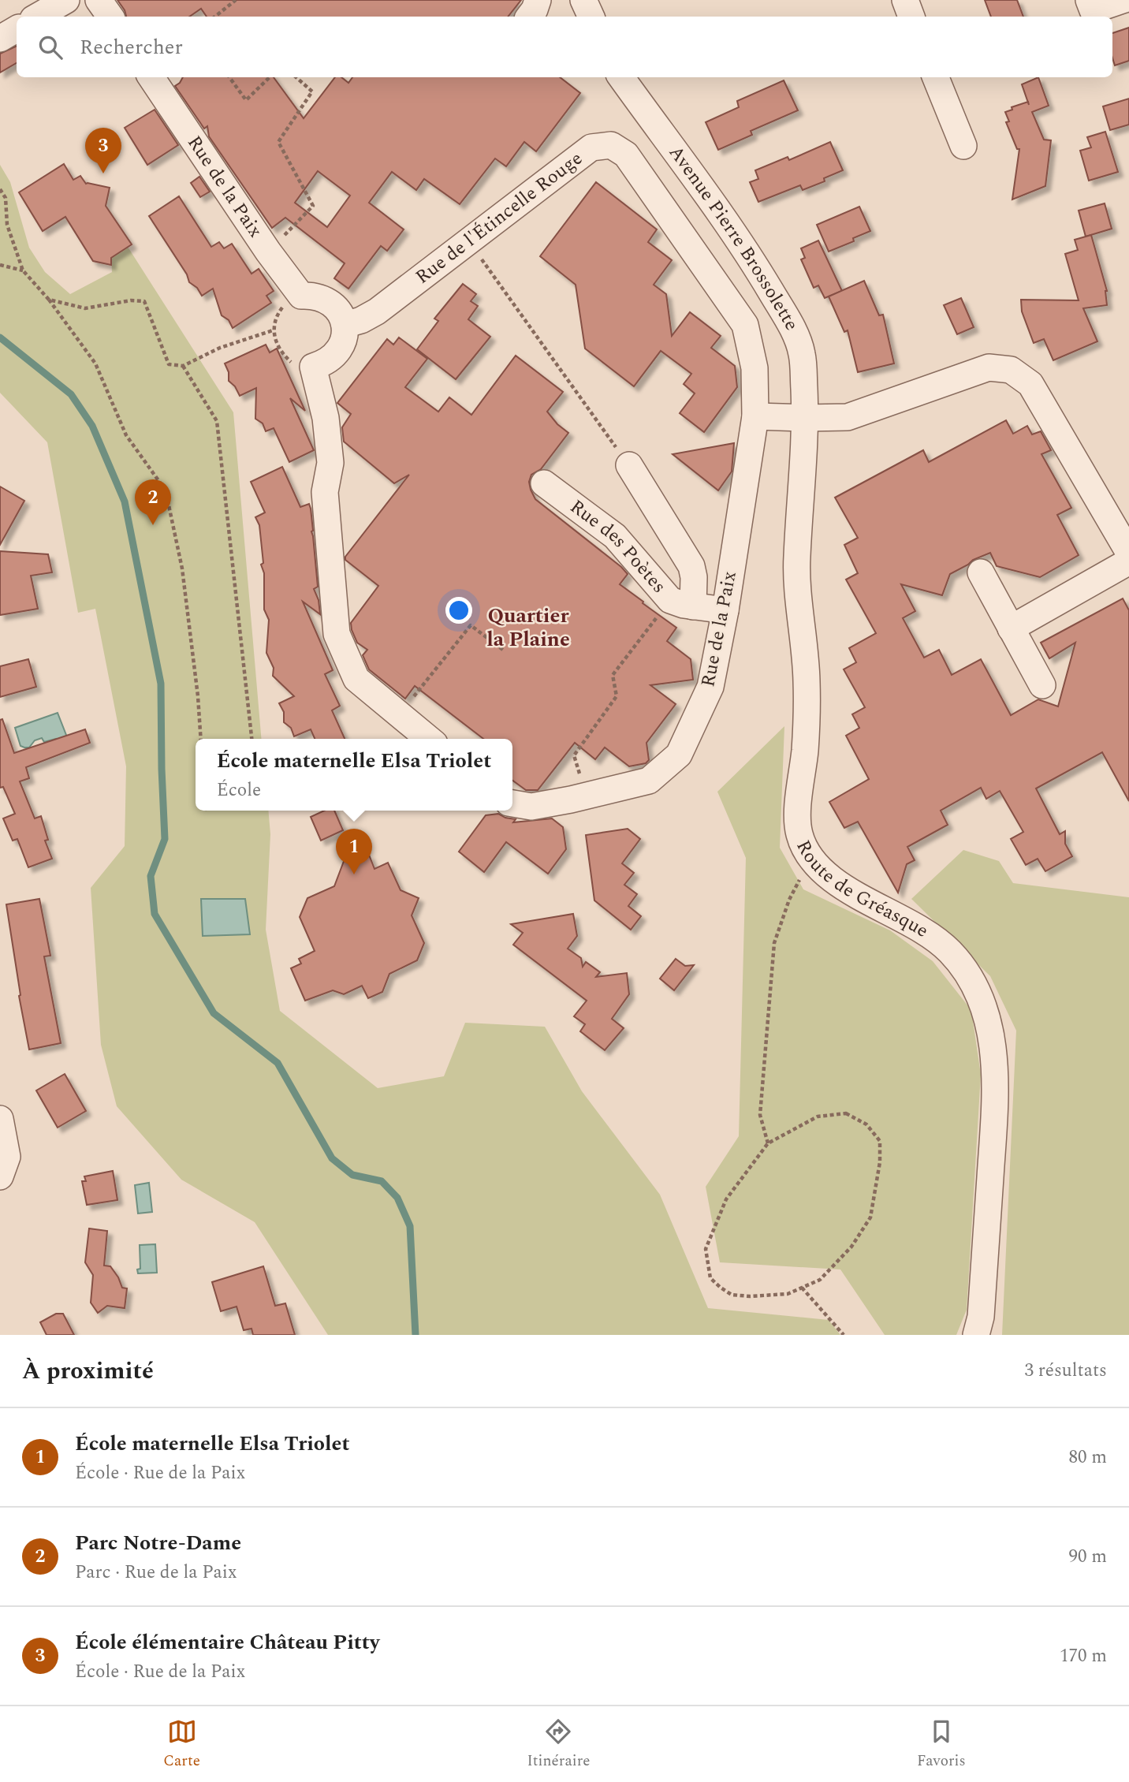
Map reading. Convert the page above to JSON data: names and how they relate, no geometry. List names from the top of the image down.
{
  "streets": {
    "street": [
      "Rue de la Paix",
      "Rue de l'Étincelle Rouge",
      "Avenue Pierre Brossolette",
      "Rue des Poètes",
      "Route de Gréasque"
    ]
  },
  "crossings": [
    ["Rue de la Paix", "Rue de l'Étincelle Rouge"],
    ["Avenue Pierre Brossolette", "Route de Gréasque"]
  ],
  "districts": ["Quartier la Plaine"],
  "page": {
    "search": "Rechercher",
    "pins": ["3", "2", "1"],
    "popup": ["École maternelle Elsa Triolet", "École"],
    "heading": ["À proximité", "3 résultats"],
    "list": [
      {
        "mark": "1",
        "name": "École maternelle Elsa Triolet",
        "note": "École · Rue de la Paix",
        "value": "80 m"
      },
      {
        "mark": "2",
        "name": "Parc Notre-Dame",
        "note": "Parc · Rue de la Paix",
        "value": "90 m"
      },
      {
        "mark": "3",
        "name": "École élémentaire Château Pitty",
        "note": "École · Rue de la Paix",
        "value": "170 m"
      }
    ],
    "nav": ["Carte", "Itinéraire", "Favoris"]
  }
}
